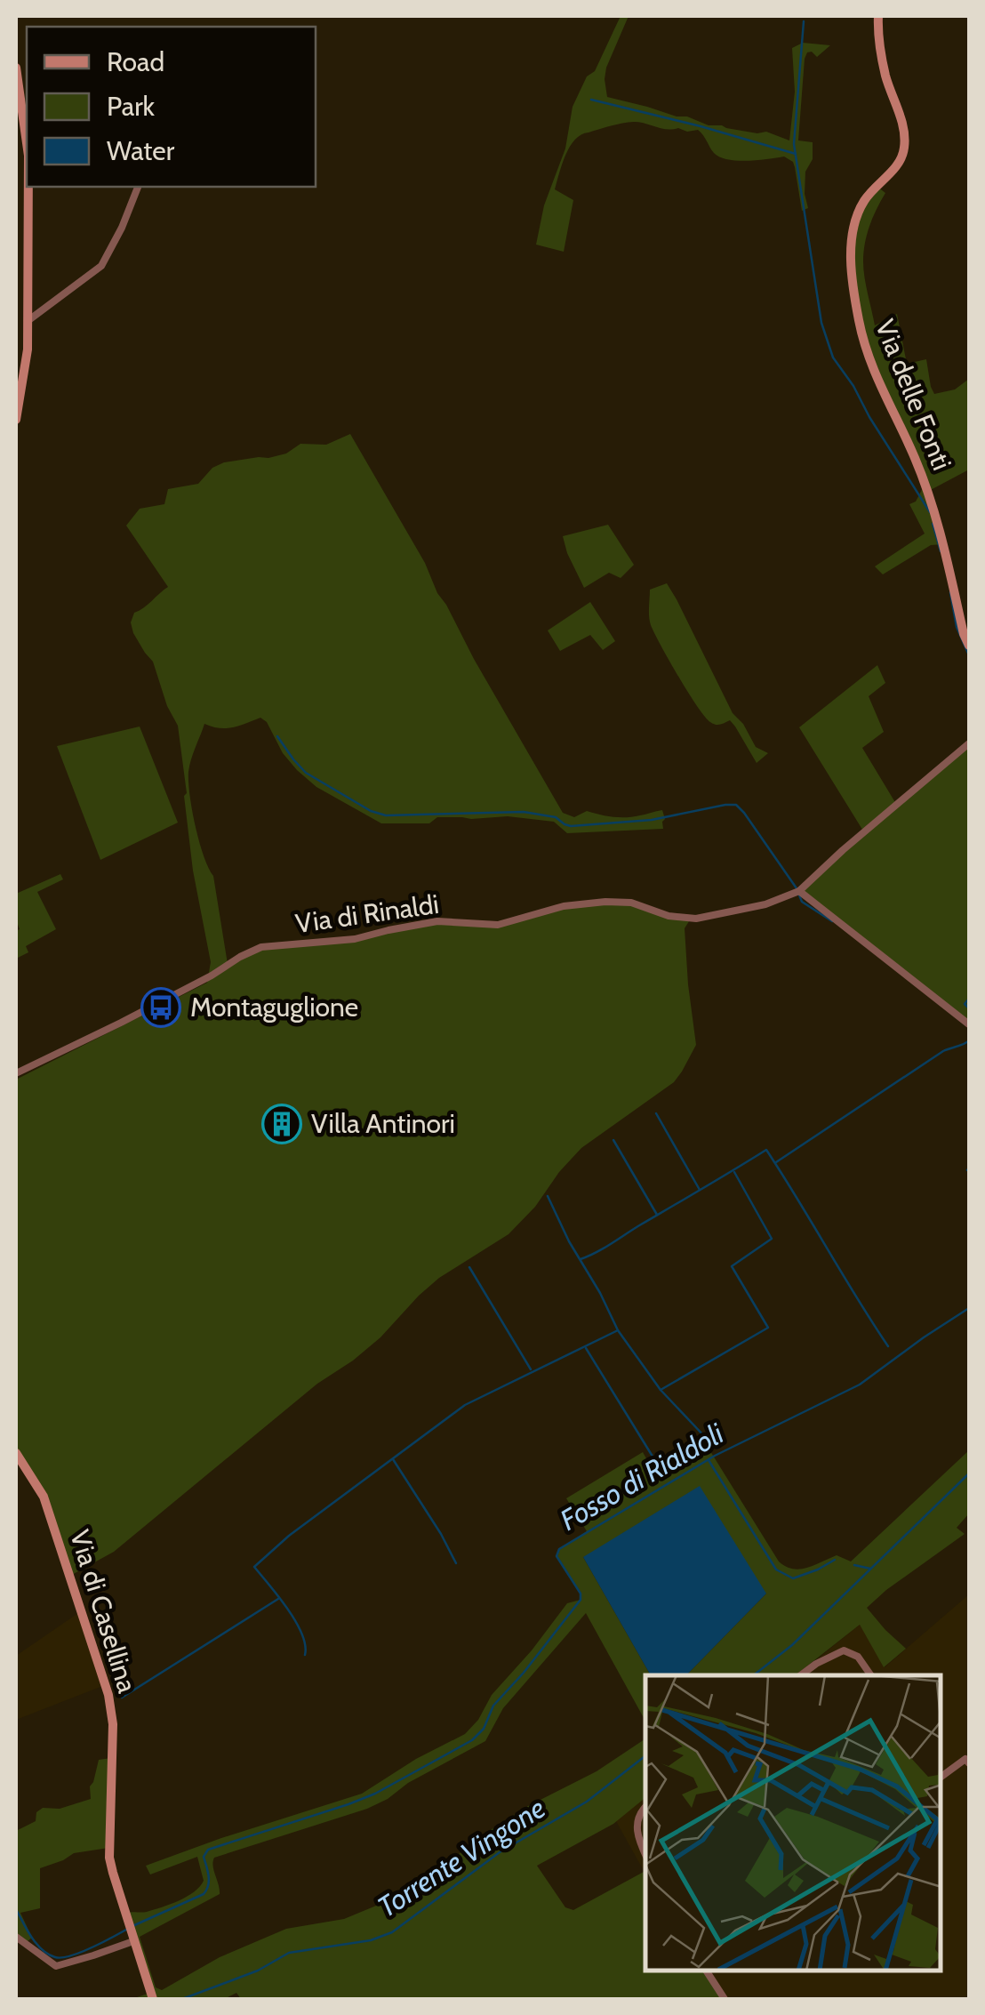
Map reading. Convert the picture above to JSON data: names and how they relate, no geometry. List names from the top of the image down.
{
  "streets": {
    "street": ["Via delle Fonti", "Via di Rinaldi", "Via di Casellina"]
  },
  "water": ["Fosso di Rialdoli", "Torrente Vingone"],
  "places": {
    "bus stop": ["Montaguglione"],
    "building": ["Villa Antinori"]
  },
  "legend": ["Road", "Park", "Water"]
}
